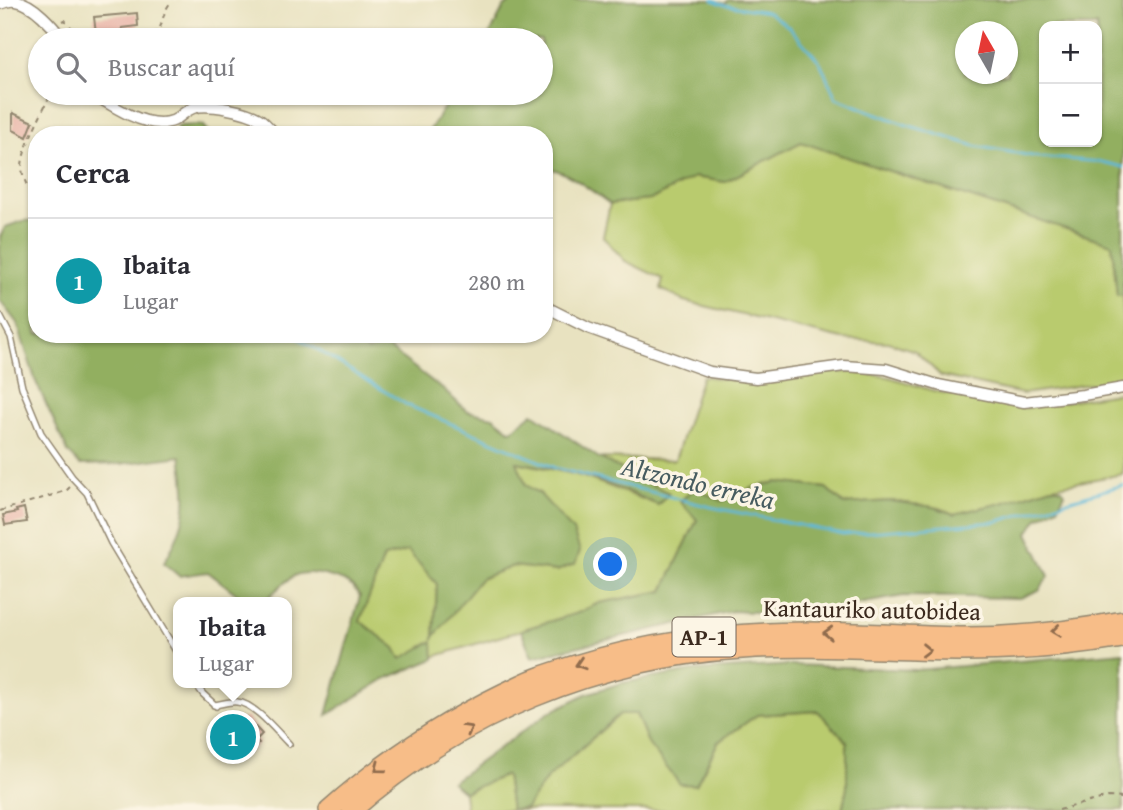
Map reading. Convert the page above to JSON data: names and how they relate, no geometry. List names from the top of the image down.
{
  "streets": {
    "highway": ["Kantauriko autobidea", "AP-1"]
  },
  "water": ["Altzondo erreka"],
  "north": "top",
  "page": {
    "map_buttons": ["+", "−"],
    "search": "Buscar aquí",
    "heading": "Cerca",
    "list": [
      {
        "mark": "1",
        "name": "Ibaita",
        "note": "Lugar",
        "value": "280 m"
      }
    ],
    "popup": ["Ibaita", "Lugar"],
    "pins": "1"
  }
}
